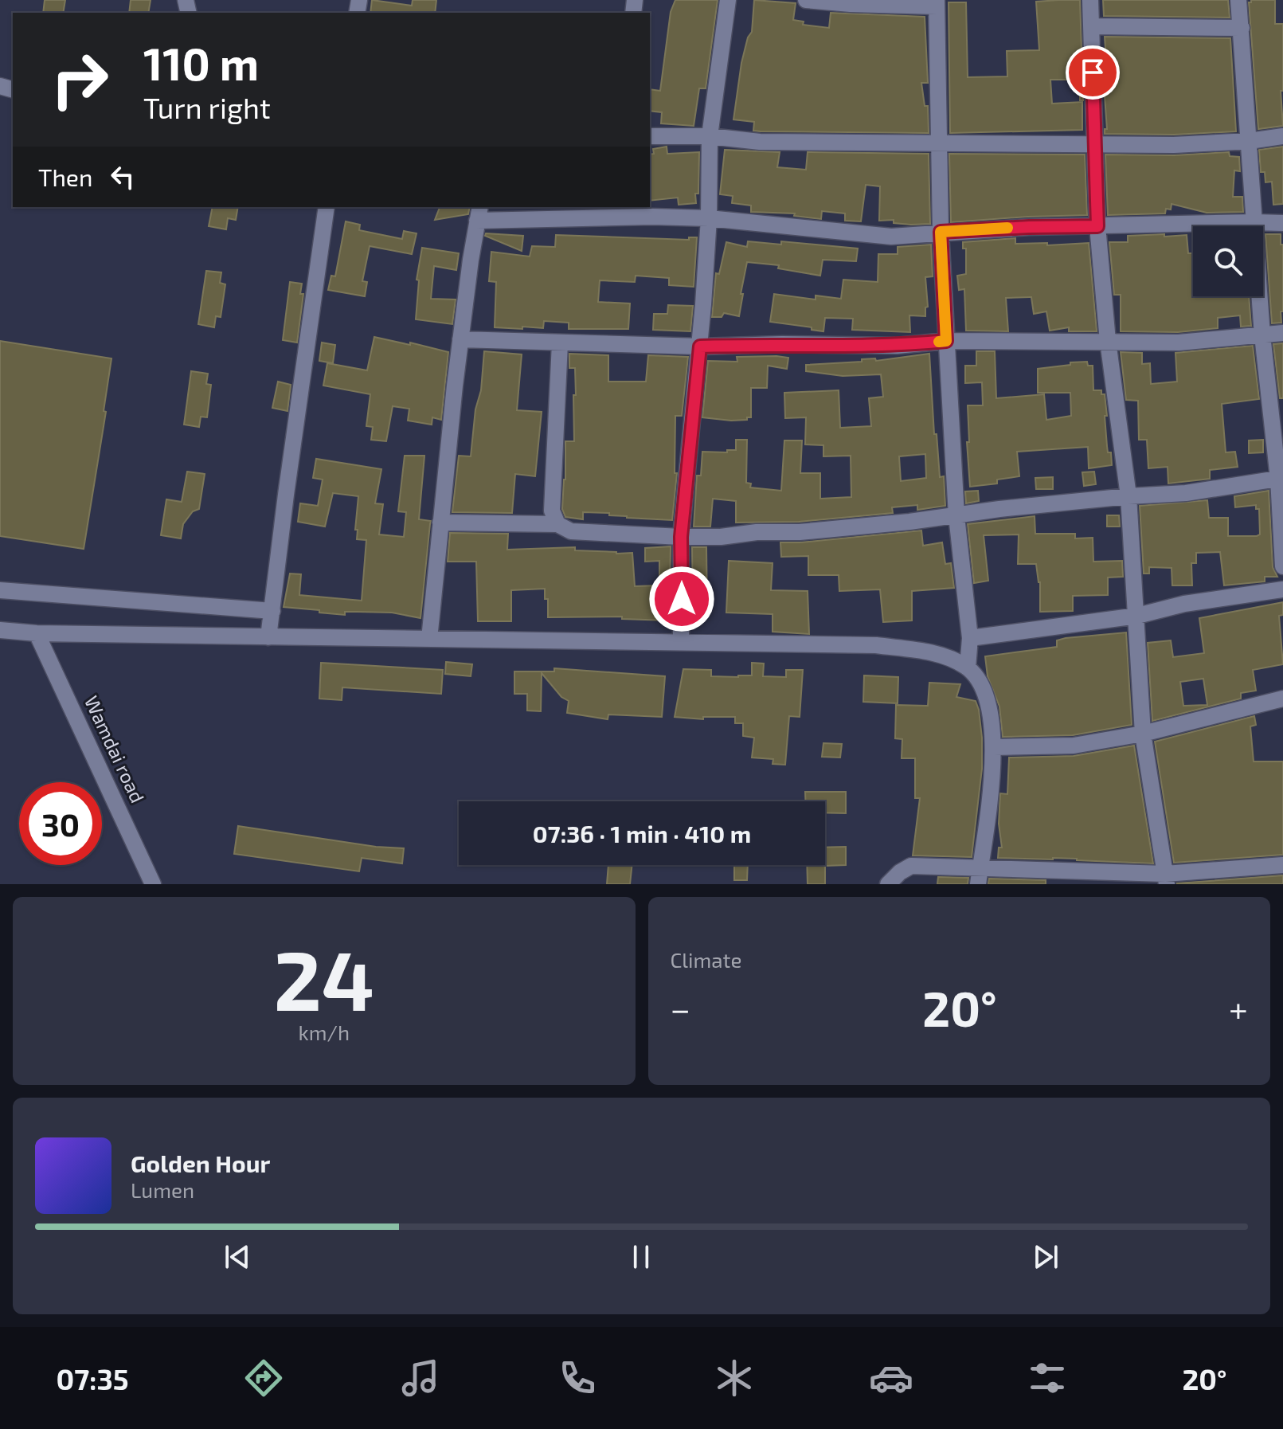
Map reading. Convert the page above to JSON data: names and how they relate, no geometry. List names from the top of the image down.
{
  "streets": {
    "street": ["Wamdai road"]
  },
  "page": {
    "turn": ["110 m", "Turn right"],
    "then": "Then",
    "limit": "30",
    "trip": "07:36 · 1 min · 410 m",
    "tile": [
      ["24", "km/h"],
      "Climate"
    ],
    "heat": ["−", "20°", "+"],
    "song": ["Golden Hour", "Lumen"],
    "tabs": ["07:35", "20°"]
  }
}
